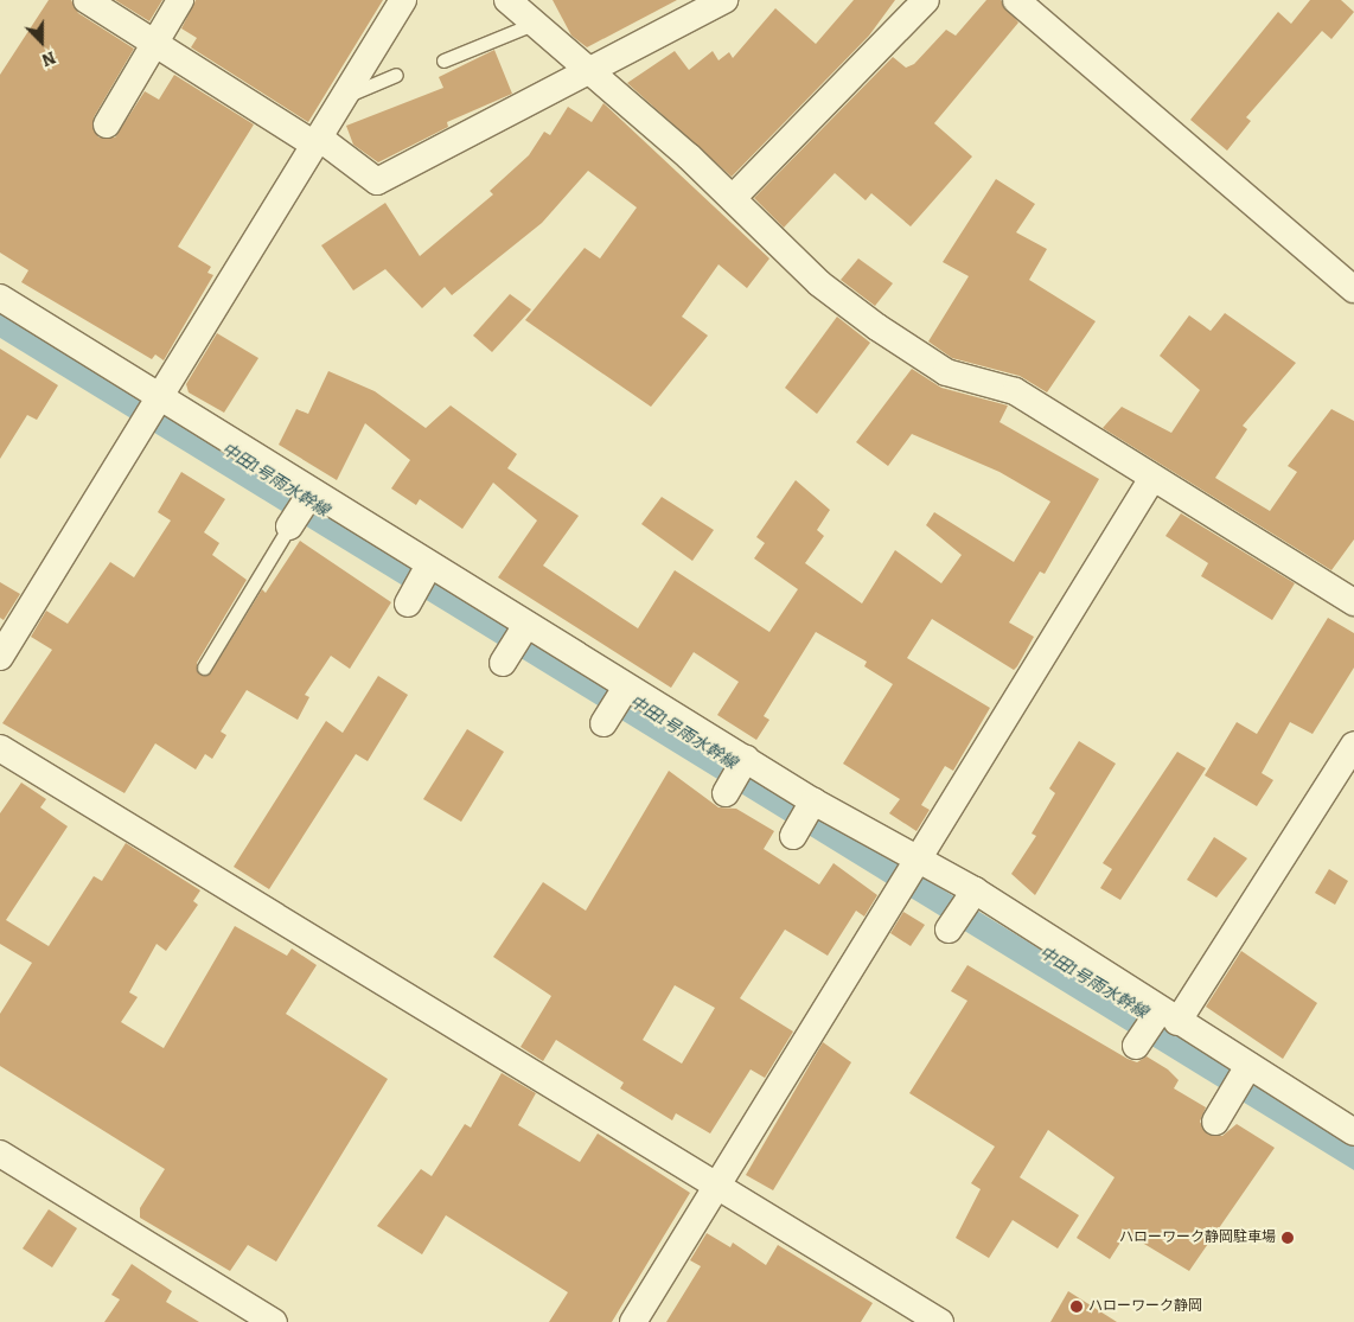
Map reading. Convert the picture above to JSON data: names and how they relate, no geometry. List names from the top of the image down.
{
  "water": ["中田1号雨水幹線"],
  "places": ["ハローワーク静岡駐車場", "ハローワーク静岡"],
  "north": "bottom"
}
